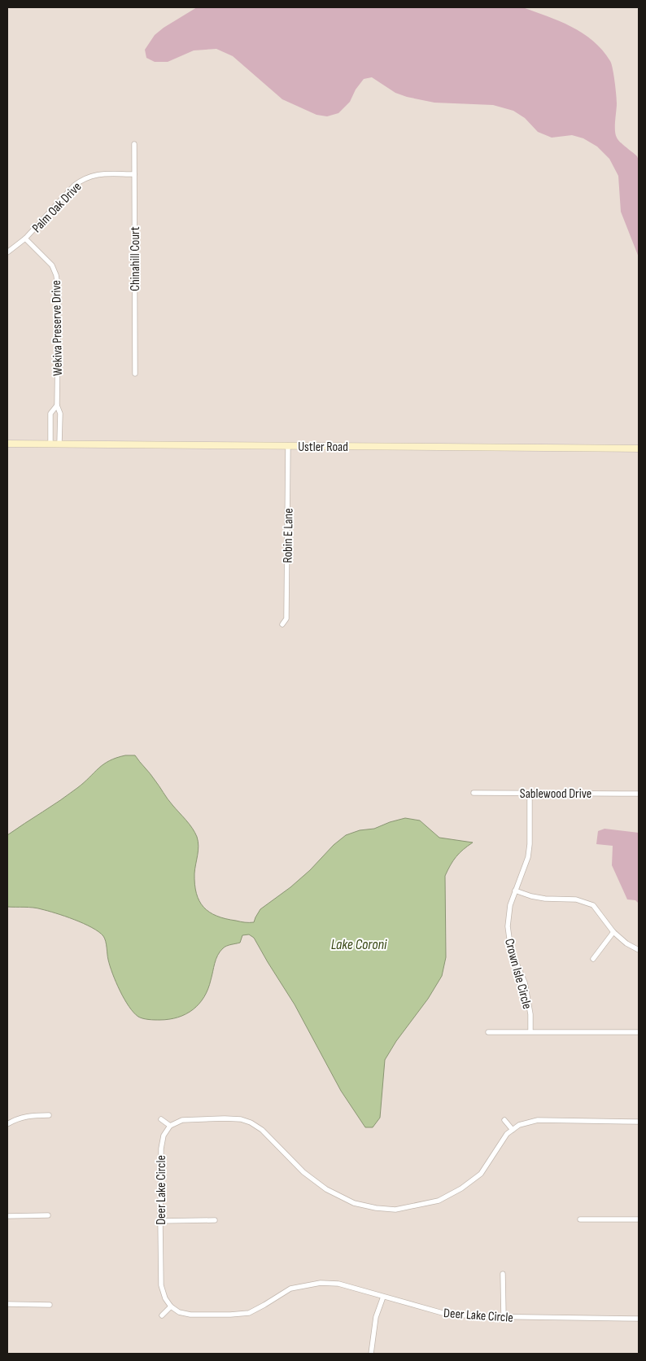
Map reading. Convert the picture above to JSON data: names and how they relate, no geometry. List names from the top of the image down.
{
  "streets": {
    "street": [
      "Palm Oak Drive",
      "Chinahill Court",
      "Wekiva Preserve Drive",
      "Ustler Road",
      "Robin E Lane",
      "Sablewood Drive",
      "Crown Isle Circle",
      "Deer Lake Circle"
    ]
  },
  "crossings": [
    ["Palm Oak Drive", "Chinahill Court"],
    ["Palm Oak Drive", "Wekiva Preserve Drive"],
    ["Wekiva Preserve Drive", "Ustler Road"],
    ["Ustler Road", "Robin E Lane"],
    ["Sablewood Drive", "Crown Isle Circle"]
  ],
  "water": ["Lake Coroni"]
}
